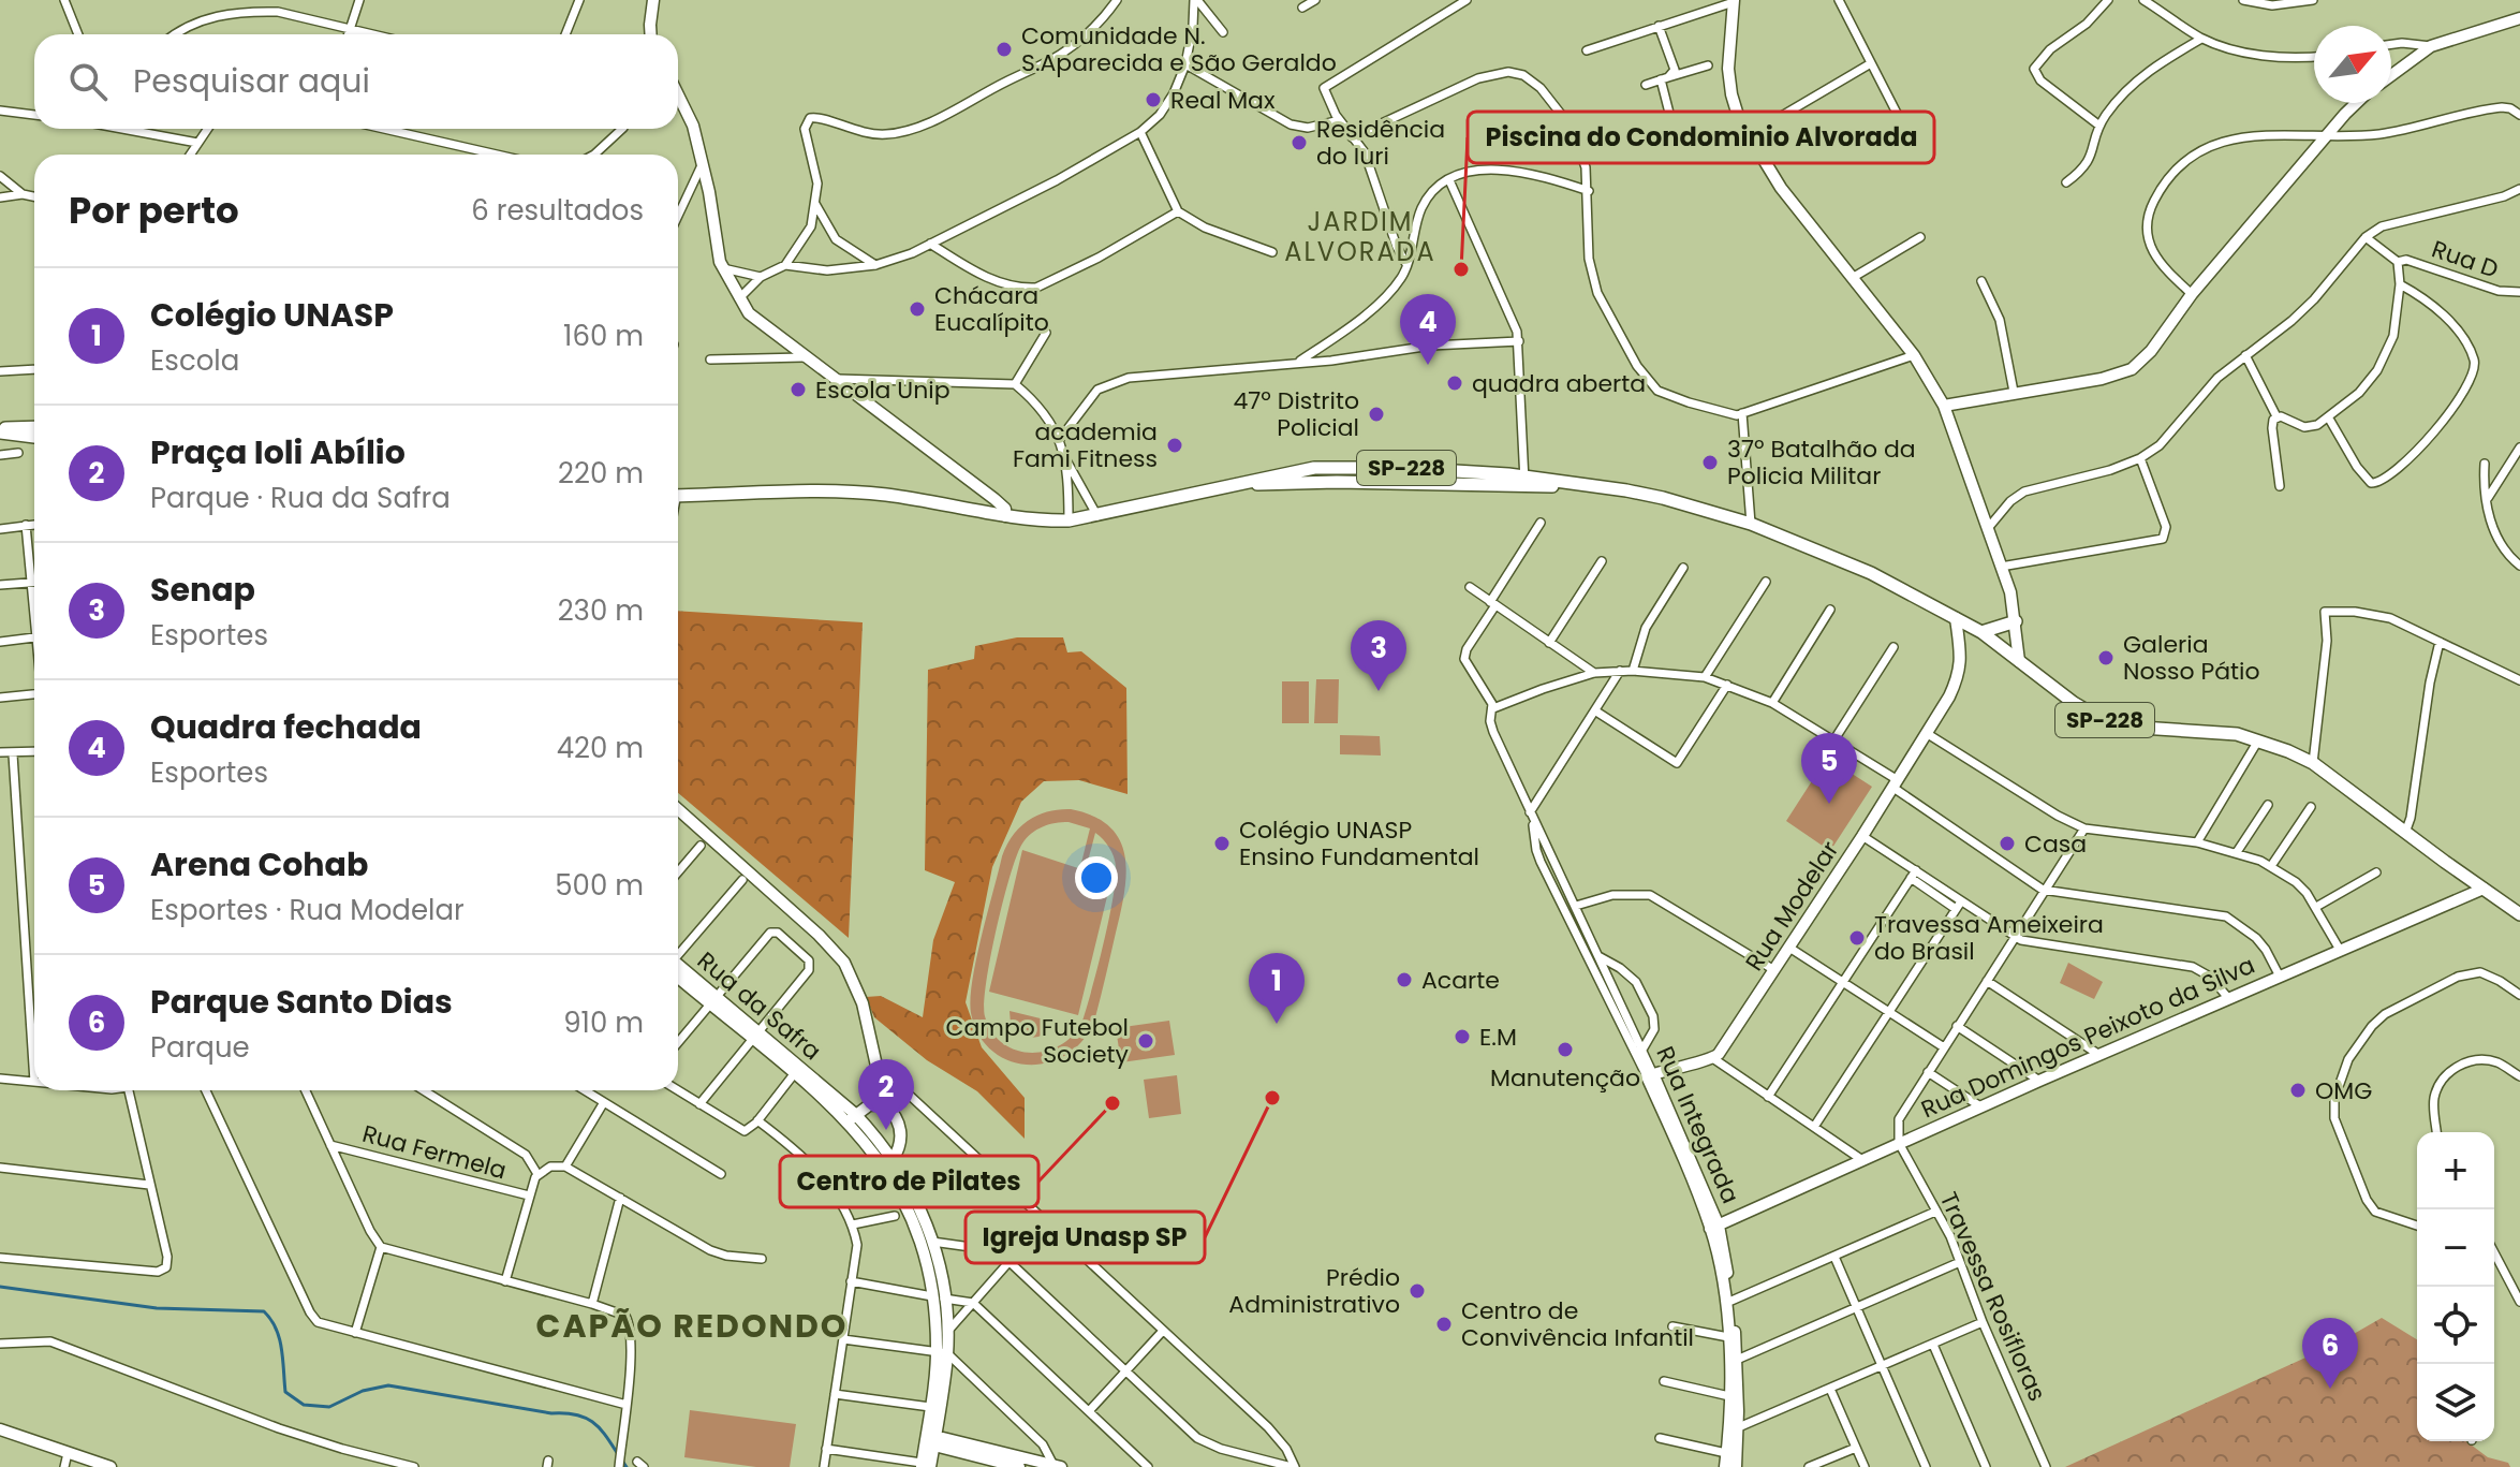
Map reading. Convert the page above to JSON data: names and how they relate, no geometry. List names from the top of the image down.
{
  "streets": {
    "main road": [
      "SP-228",
      "Rua Modelar",
      "Rua da Safra",
      "Rua Domingos Peixoto da Silva",
      "Rua Integrada"
    ],
    "street": ["Rua D", "Rua Fermela", "Travessa Rosifloras"]
  },
  "crossings": [
    ["SP-228", "Rua Modelar"],
    ["SP-228", "Rua Domingos Peixoto da Silva"],
    ["Rua Domingos Peixoto da Silva", "Rua Integrada"],
    ["Rua Domingos Peixoto da Silva", "Travessa Rosifloras"]
  ],
  "districts": ["JARDIM ALVORADA", "CAPÃO REDONDO"],
  "places": [
    "Comunidade N. S.Aparecida e São Geraldo",
    "Real Max",
    "Residência do Iuri",
    "Piscina do Condominio Alvorada",
    "Chácara Eucalípito",
    "quadra aberta",
    "Escola Unip",
    "47º Distrito Policial",
    "academia Fami Fitness",
    "37º Batalhão da Policia Militar",
    "Galeria Nosso Pátio",
    "Colégio UNASP Ensino Fundamental",
    "Casa",
    "Travessa Ameixeira do Brasil",
    "Acarte",
    "E.M",
    "Campo Futebol Society",
    "Manutenção",
    "OMG",
    "Igreja Unasp SP",
    "Centro de Pilates",
    "Prédio Administrativo",
    "Centro de Convivência Infantil"
  ],
  "north": "top right",
  "page": {
    "search": "Pesquisar aqui",
    "heading": ["Por perto", "6 resultados"],
    "list": [
      {
        "mark": "1",
        "name": "Colégio UNASP",
        "note": "Escola",
        "value": "160 m"
      },
      {
        "mark": "2",
        "name": "Praça Ioli Abílio",
        "note": "Parque · Rua da Safra",
        "value": "220 m"
      },
      {
        "mark": "3",
        "name": "Senap",
        "note": "Esportes",
        "value": "230 m"
      },
      {
        "mark": "4",
        "name": "Quadra fechada",
        "note": "Esportes",
        "value": "420 m"
      },
      {
        "mark": "5",
        "name": "Arena Cohab",
        "note": "Esportes · Rua Modelar",
        "value": "500 m"
      },
      {
        "mark": "6",
        "name": "Parque Santo Dias",
        "note": "Parque",
        "value": "910 m"
      }
    ],
    "pins": [
      "4",
      "3",
      "5",
      "1",
      "2",
      "6"
    ],
    "map_buttons": ["+", "−"]
  }
}
